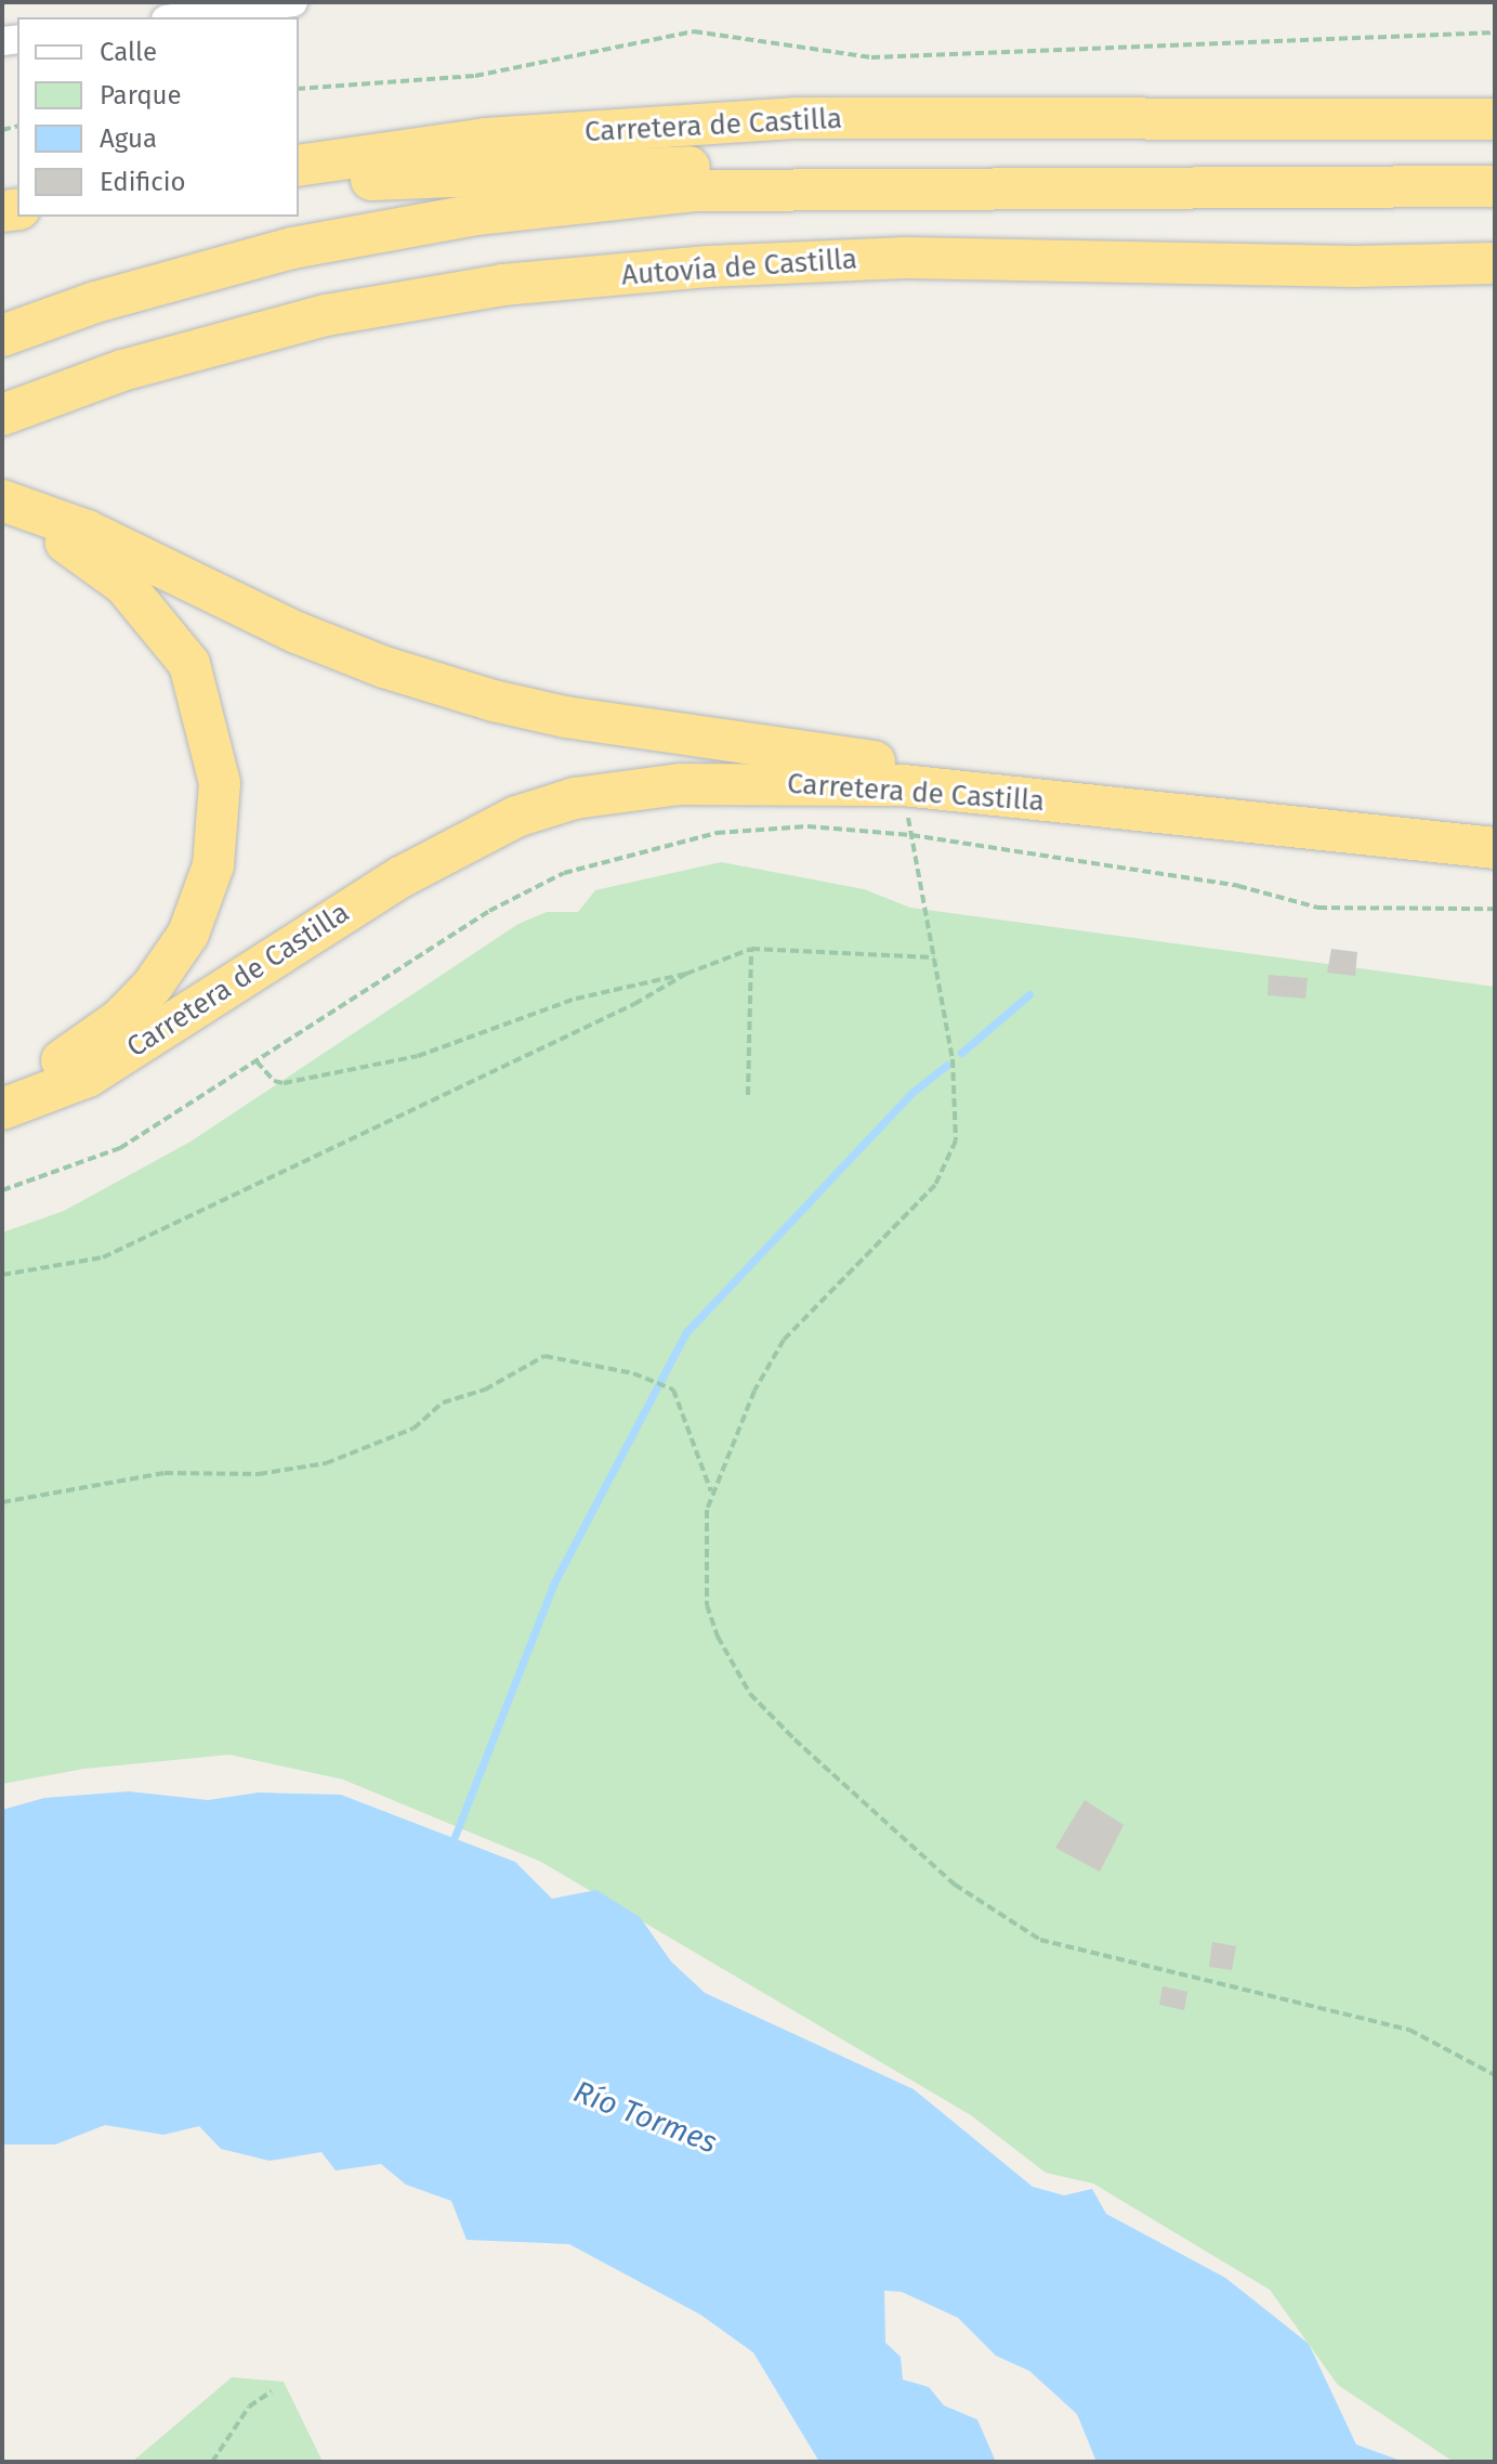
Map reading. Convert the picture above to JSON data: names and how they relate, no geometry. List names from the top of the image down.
{
  "streets": {
    "highway": ["Carretera de Castilla", "Autovía de Castilla"]
  },
  "water": ["Río Tormes"],
  "legend": [
    "Calle",
    "Parque",
    "Agua",
    "Edificio"
  ]
}
